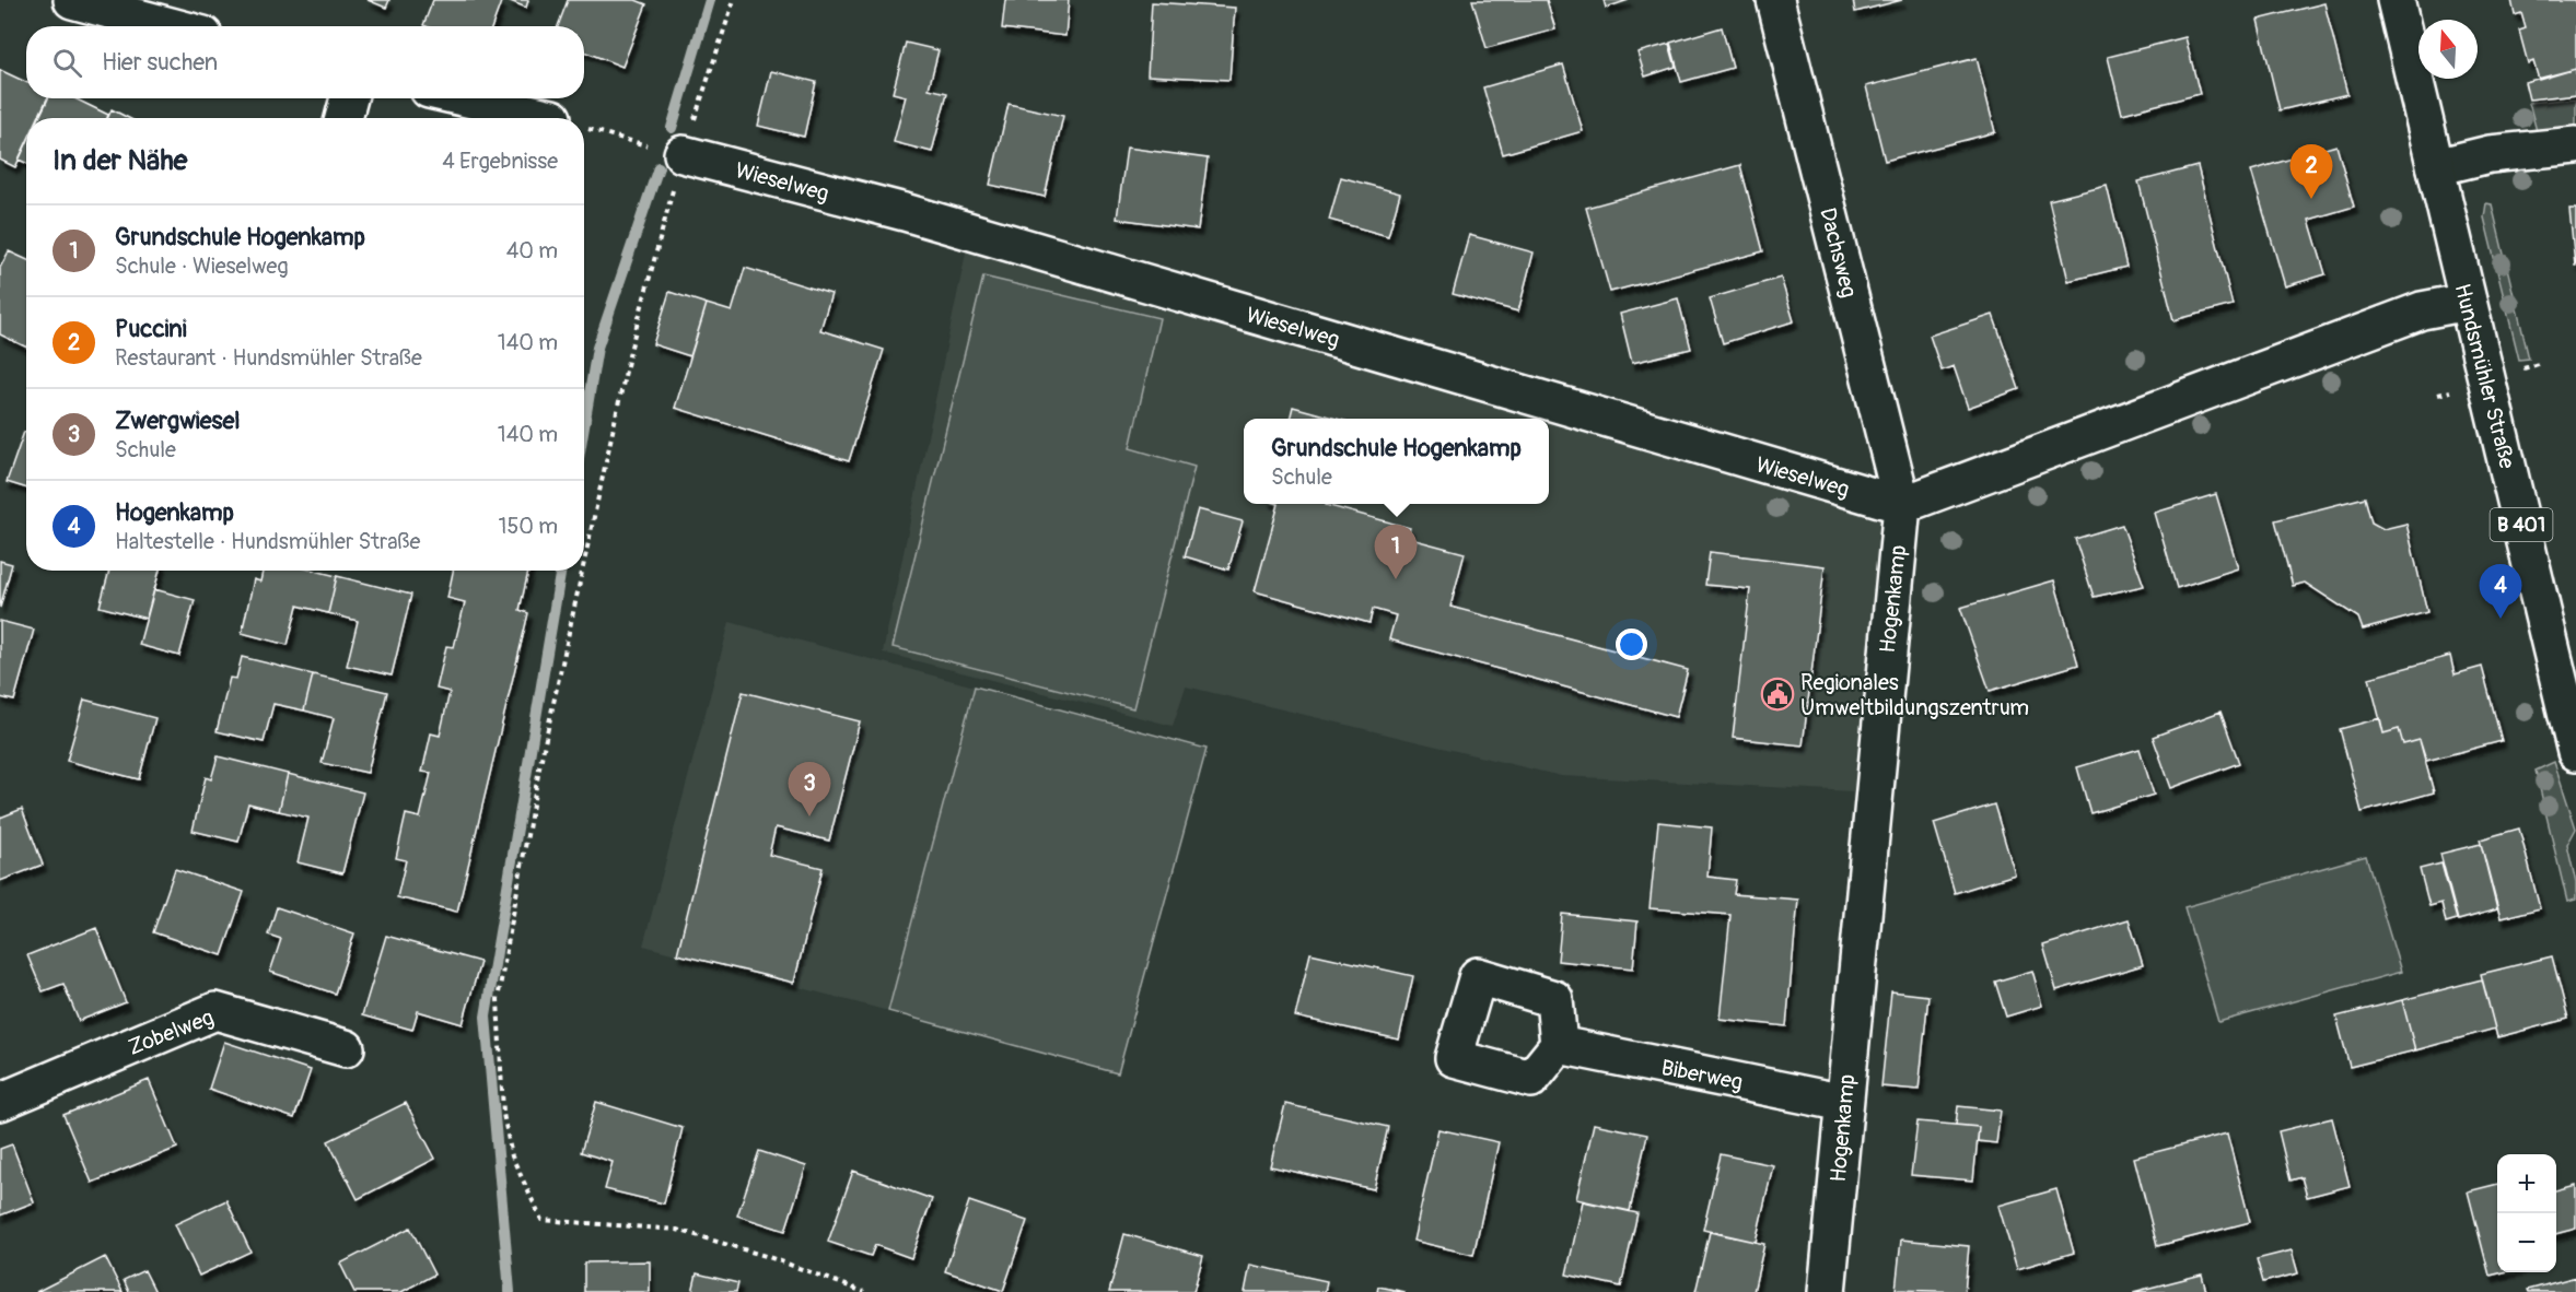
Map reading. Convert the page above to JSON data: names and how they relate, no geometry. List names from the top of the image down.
{
  "streets": {
    "street": [
      "Wieselweg",
      "Dachsweg",
      "Hundsmühler Straße",
      "B 401",
      "Hogenkamp",
      "Zobelweg",
      "Biberweg"
    ]
  },
  "crossings": [
    ["Wieselweg", "Dachsweg"],
    ["Wieselweg", "Hogenkamp"],
    ["Dachsweg", "Hogenkamp"],
    ["Hogenkamp", "Biberweg"]
  ],
  "places": {
    "public building": ["Regionales Umweltbildungszentrum"]
  },
  "north": "top",
  "page": {
    "search": "Hier suchen",
    "heading": ["In der Nähe", "4 Ergebnisse"],
    "pins": [
      "2",
      "1",
      "4",
      "3"
    ],
    "list": [
      {
        "mark": "1",
        "name": "Grundschule Hogenkamp",
        "note": "Schule · Wieselweg",
        "value": "40 m"
      },
      {
        "mark": "2",
        "name": "Puccini",
        "note": "Restaurant · Hundsmühler Straße",
        "value": "140 m"
      },
      {
        "mark": "3",
        "name": "Zwergwiesel",
        "note": "Schule",
        "value": "140 m"
      },
      {
        "mark": "4",
        "name": "Hogenkamp",
        "note": "Haltestelle · Hundsmühler Straße",
        "value": "150 m"
      }
    ],
    "popup": ["Grundschule Hogenkamp", "Schule"],
    "map_buttons": ["+", "−"]
  }
}
